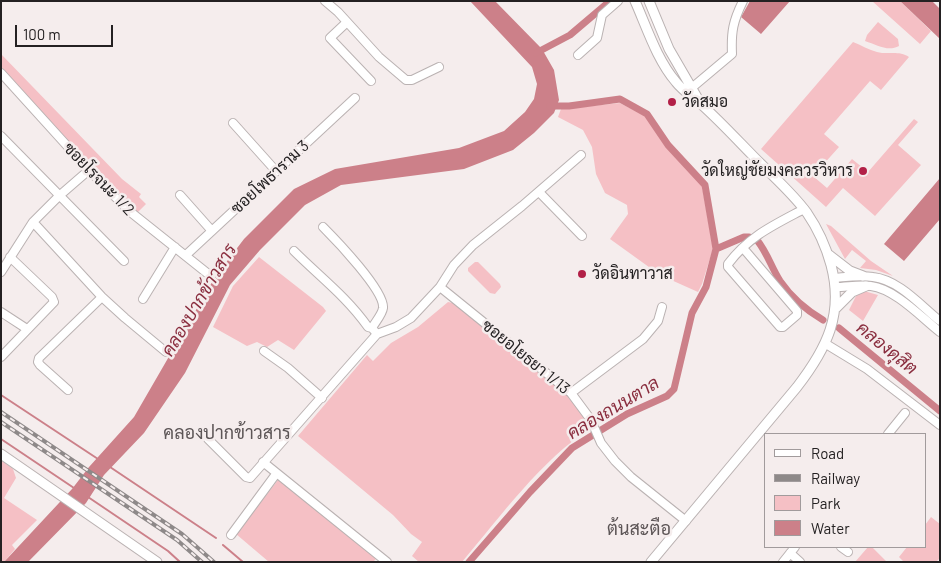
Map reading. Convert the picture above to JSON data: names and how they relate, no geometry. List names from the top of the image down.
{
  "streets": {
    "street": ["ซอยโพธาราม 3", "ซอยโรจนะ 1/2", "ซอยอโยธยา 1/13"]
  },
  "crossings": [
    ["ซอยโพธาราม 3", "ซอยโรจนะ 1/2"]
  ],
  "districts": ["คลองปากข้าวสาร", "ต้นสะตือ"],
  "water": ["คลองปากข้าวสาร", "คลองดุสิต", "คลองถนนตาล"],
  "places": ["วัดสมอ", "วัดใหญ่ชัยมงคลวรวิหาร", "วัดอินทาวาส"],
  "legend": [
    "Road",
    "Railway",
    "Park",
    "Water"
  ],
  "scale_bar": "100 m"
}
